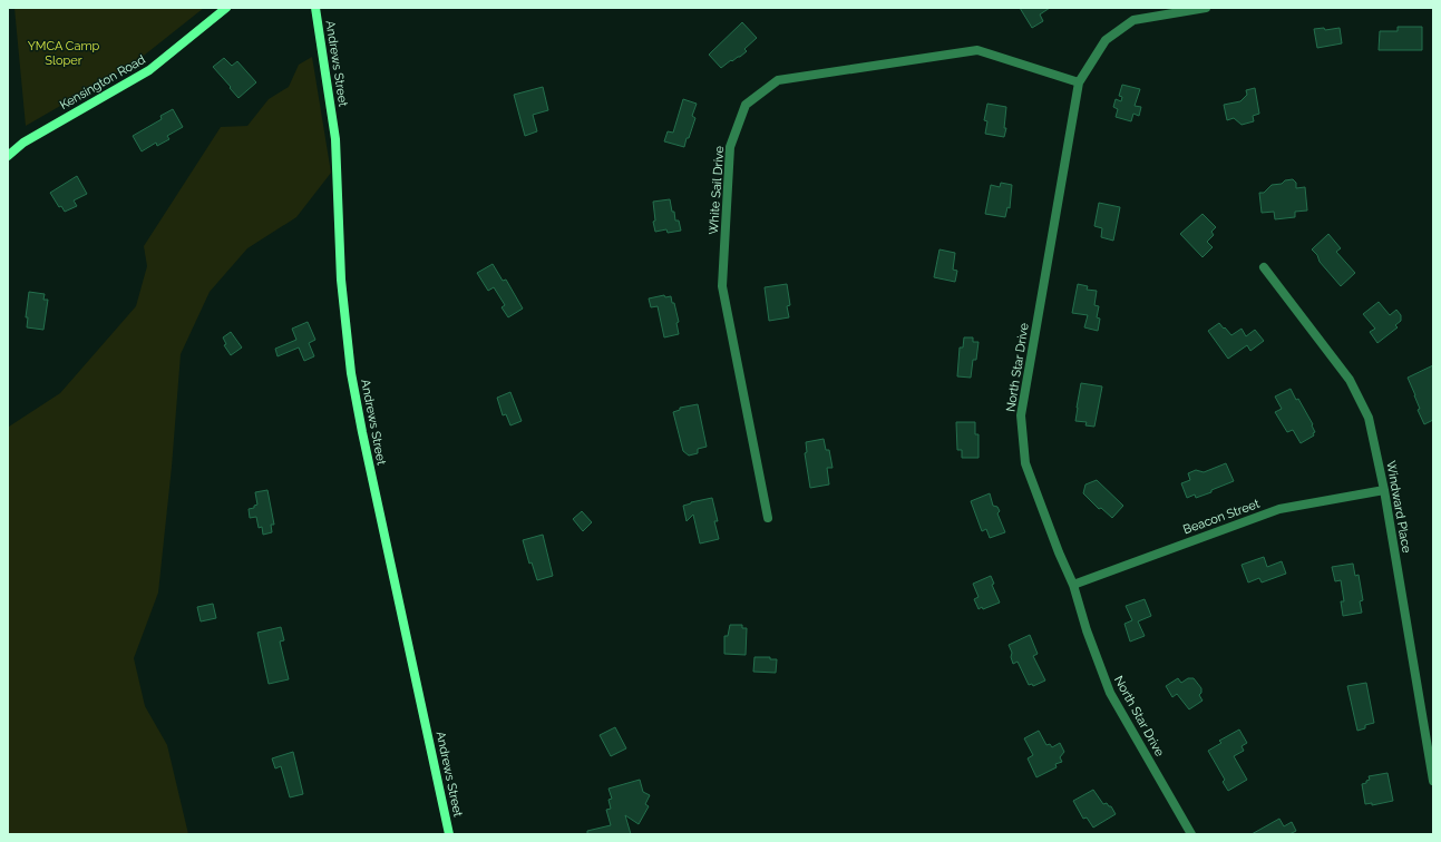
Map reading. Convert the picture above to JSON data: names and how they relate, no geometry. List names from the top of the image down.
{
  "streets": {
    "street": [
      "Andrews Street",
      "Kensington Road",
      "White Sail Drive",
      "North Star Drive",
      "Windward Place",
      "Beacon Street"
    ]
  },
  "crossings": [
    ["White Sail Drive", "North Star Drive"],
    ["North Star Drive", "Beacon Street"],
    ["Windward Place", "Beacon Street"]
  ],
  "parks": ["YMCA Camp Sloper"]
}
